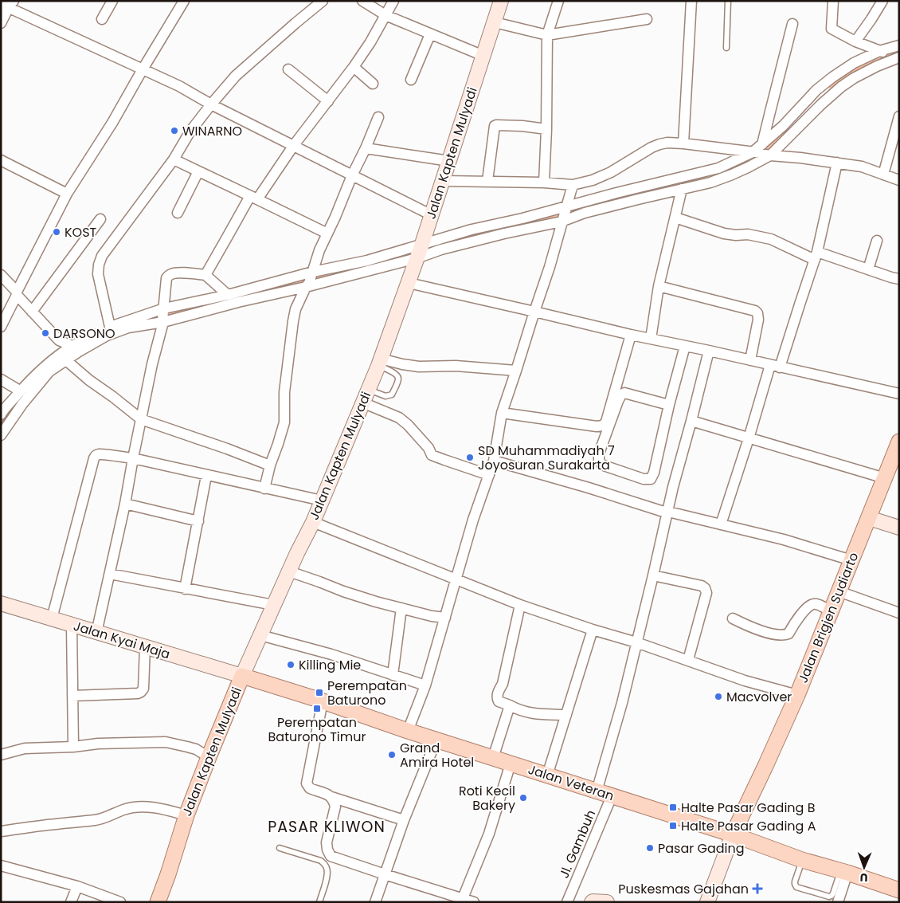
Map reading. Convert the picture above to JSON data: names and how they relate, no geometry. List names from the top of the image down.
{
  "streets": {
    "main road": [
      "Jalan Kapten Mulyadi",
      "Jalan Brigjen Sudiarto",
      "Jalan Kyai Maja",
      "Jalan Veteran"
    ],
    "street": ["Jl. Gambuh"]
  },
  "crossings": [
    ["Jalan Kapten Mulyadi", "Jalan Kyai Maja"],
    ["Jalan Kapten Mulyadi", "Jalan Veteran"],
    ["Jalan Brigjen Sudiarto", "Jalan Veteran"],
    ["Jalan Kyai Maja", "Jalan Veteran"],
    ["Jalan Veteran", "Jl. Gambuh"]
  ],
  "districts": ["PASAR KLIWON"],
  "places": {
    "other": [
      "WINARNO",
      "KOST",
      "DARSONO",
      "SD Muhammadiyah 7 Joyosuran Surakarta",
      "Killing Mie",
      "Macvolver",
      "Grand Amira Hotel",
      "Roti Kecil Bakery",
      "Pasar Gading"
    ],
    "transit": [
      "Perempatan Baturono",
      "Perempatan Baturono Timur",
      "Halte Pasar Gading B",
      "Halte Pasar Gading A"
    ],
    "health": ["Puskesmas Gajahan"]
  },
  "north": "bottom"
}
